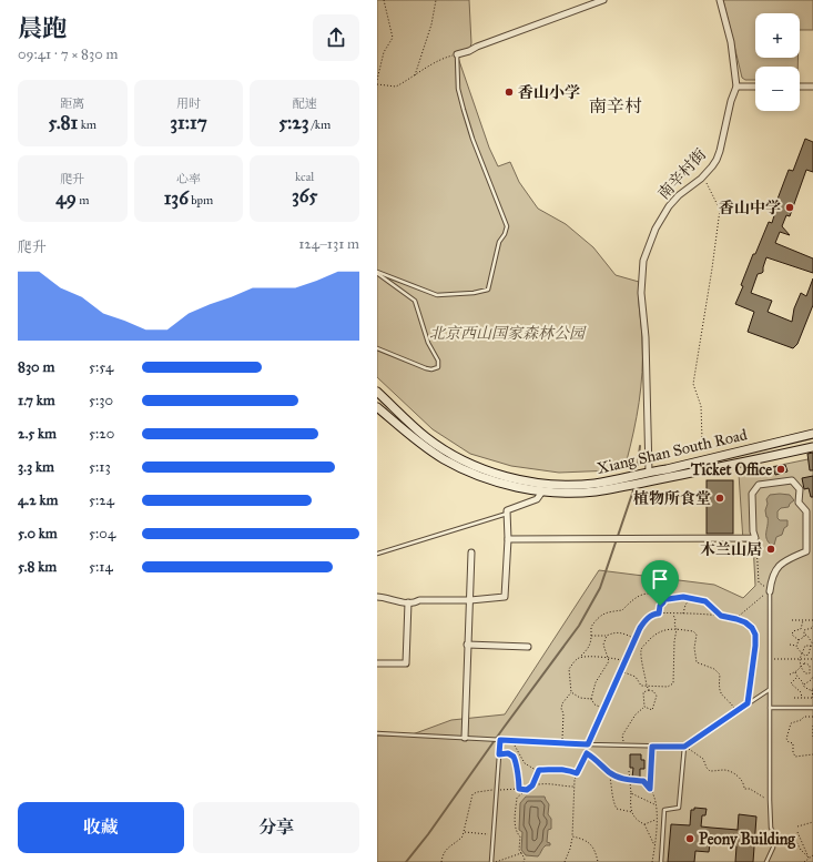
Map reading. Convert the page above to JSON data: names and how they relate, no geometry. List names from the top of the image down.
{
  "streets": {
    "street": ["南辛村街", "Xiang Shan South Road"]
  },
  "crossings": [
    ["南辛村街", "Xiang Shan South Road"]
  ],
  "districts": ["南辛村"],
  "parks": ["北京西山国家森林公园"],
  "places": [
    "香山小学",
    "香山中学",
    "Ticket Office",
    "植物所食堂",
    "木兰山居",
    "Peony Building"
  ],
  "page": {
    "heading": ["晨跑", "09:41 · 7 × 830 m"],
    "map_buttons": ["+", "−"],
    "stats": [
      ["距离", "5.81 km"],
      ["用时", "31:17"],
      ["配速", "5:23 /km"],
      ["爬升", "49 m"],
      ["心率", "136 bpm"],
      ["kcal", "365"]
    ],
    "chart": ["爬升", "124–131 m"],
    "list": [
      {
        "name": "830 m",
        "note": "5:54"
      },
      {
        "name": "1.7 km",
        "note": "5:30"
      },
      {
        "name": "2.5 km",
        "note": "5:20"
      },
      {
        "name": "3.3 km",
        "note": "5:13"
      },
      {
        "name": "4.2 km",
        "note": "5:24"
      },
      {
        "name": "5.0 km",
        "note": "5:04"
      },
      {
        "name": "5.8 km",
        "note": "5:14"
      }
    ],
    "buttons": ["收藏", "分享"]
  }
}
